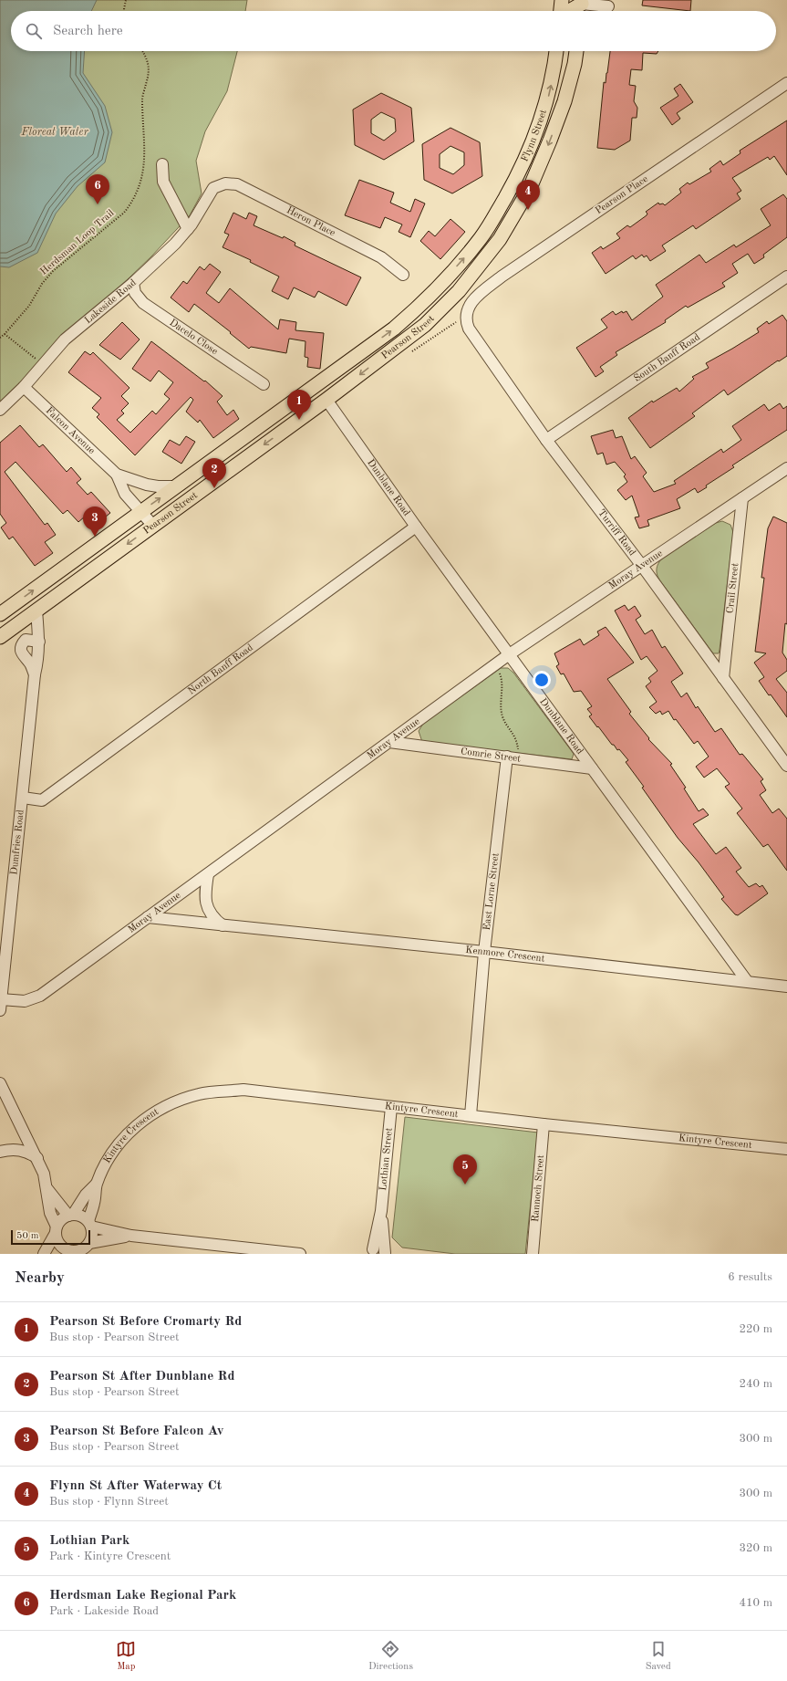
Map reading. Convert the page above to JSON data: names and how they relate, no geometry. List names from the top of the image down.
{
  "streets": {
    "main road": ["Flynn Street", "Pearson Street"],
    "street": [
      "Pearson Place",
      "Heron Place",
      "Lakeside Road",
      "Dacelo Close",
      "South Banff Road",
      "Falcon Avenue",
      "Dunblane Road",
      "Turriff Road",
      "Moray Avenue",
      "Crail Street",
      "North Banff Road",
      "Comrie Street",
      "Dumfries Road",
      "East Lorne Street",
      "Kenmore Crescent",
      "Kintyre Crescent",
      "Lothian Street",
      "Rannoch Street"
    ],
    "path": ["Herdsman Loop Trail"]
  },
  "crossings": [
    ["Flynn Street", "Pearson Street"],
    ["Pearson Place", "Turriff Road"],
    ["Heron Place", "Lakeside Road"],
    ["Lakeside Road", "Dacelo Close"],
    ["Lakeside Road", "Falcon Avenue"],
    ["Pearson Street", "Falcon Avenue"],
    ["Pearson Street", "Dunblane Road"],
    ["Pearson Street", "Dumfries Road"],
    ["South Banff Road", "Turriff Road"],
    ["Dunblane Road", "Moray Avenue"],
    ["Dunblane Road", "North Banff Road"],
    ["Dunblane Road", "Comrie Street"],
    ["Dunblane Road", "Kenmore Crescent"],
    ["Turriff Road", "Moray Avenue"],
    ["Turriff Road", "Crail Street"],
    ["Moray Avenue", "Crail Street"],
    ["Moray Avenue", "Comrie Street"],
    ["Moray Avenue", "Dumfries Road"],
    ["Moray Avenue", "Kenmore Crescent"],
    ["North Banff Road", "Dumfries Road"],
    ["Comrie Street", "East Lorne Street"],
    ["East Lorne Street", "Kenmore Crescent"],
    ["East Lorne Street", "Kintyre Crescent"],
    ["Kintyre Crescent", "Lothian Street"],
    ["Kintyre Crescent", "Rannoch Street"]
  ],
  "water": ["Floreat Water"],
  "scale_bar": "50 m",
  "page": {
    "search": "Search here",
    "pins": [
      "6",
      "4",
      "1",
      "2",
      "3",
      "5"
    ],
    "scale": "50 m",
    "heading": ["Nearby", "6 results"],
    "list": [
      {
        "mark": "1",
        "name": "Pearson St Before Cromarty Rd",
        "note": "Bus stop · Pearson Street",
        "value": "220 m"
      },
      {
        "mark": "2",
        "name": "Pearson St After Dunblane Rd",
        "note": "Bus stop · Pearson Street",
        "value": "240 m"
      },
      {
        "mark": "3",
        "name": "Pearson St Before Falcon Av",
        "note": "Bus stop · Pearson Street",
        "value": "300 m"
      },
      {
        "mark": "4",
        "name": "Flynn St After Waterway Ct",
        "note": "Bus stop · Flynn Street",
        "value": "300 m"
      },
      {
        "mark": "5",
        "name": "Lothian Park",
        "note": "Park · Kintyre Crescent",
        "value": "320 m"
      },
      {
        "mark": "6",
        "name": "Herdsman Lake Regional Park",
        "note": "Park · Lakeside Road",
        "value": "410 m"
      }
    ],
    "nav": ["Map", "Directions", "Saved"]
  }
}
